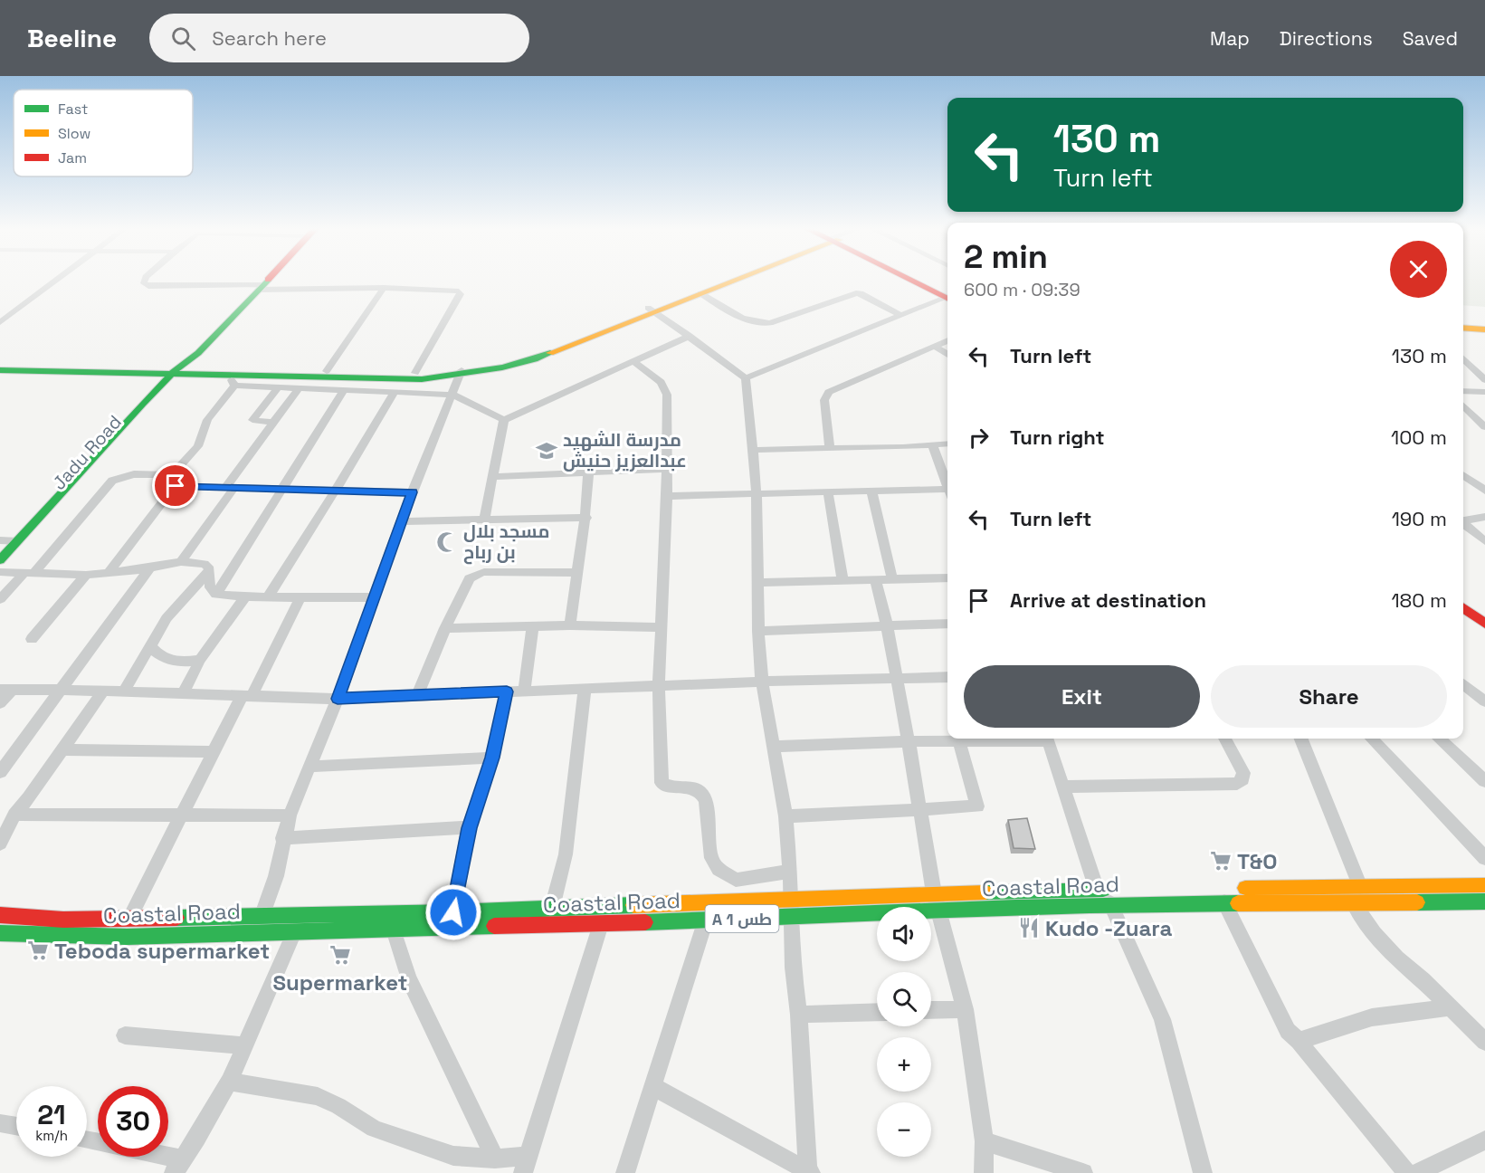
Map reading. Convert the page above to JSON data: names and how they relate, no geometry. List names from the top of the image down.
{
  "streets": {
    "main road": ["Jadu Road", "Coastal Road", "A 1 طس"]
  },
  "places": {
    "school or university": ["مدرسة الشهيد عبدالعزيز حنيش"],
    "mosque": ["مسجد بلال بن رباح"],
    "supermarket": ["T&O", "Teboda supermarket", "Supermarket"],
    "restaurant": ["Kudo -Zuara"]
  },
  "legend": ["Fast", "Slow", "Jam"],
  "page": {
    "header": "Beeline",
    "search": "Search here",
    "nav": ["Map", "Directions", "Saved"],
    "turn": ["130 m", "Turn left"],
    "heading": ["2 min", "600 m · 09:39"],
    "list": [
      {
        "name": "Turn left",
        "value": "130 m"
      },
      {
        "name": "Turn right",
        "value": "100 m"
      },
      {
        "name": "Turn left",
        "value": "190 m"
      },
      {
        "name": "Arrive at destination",
        "value": "180 m"
      }
    ],
    "buttons": ["Exit", "Share"],
    "map_buttons": ["+", "−"],
    "speed": "21 km/h",
    "limit": "30"
  }
}
